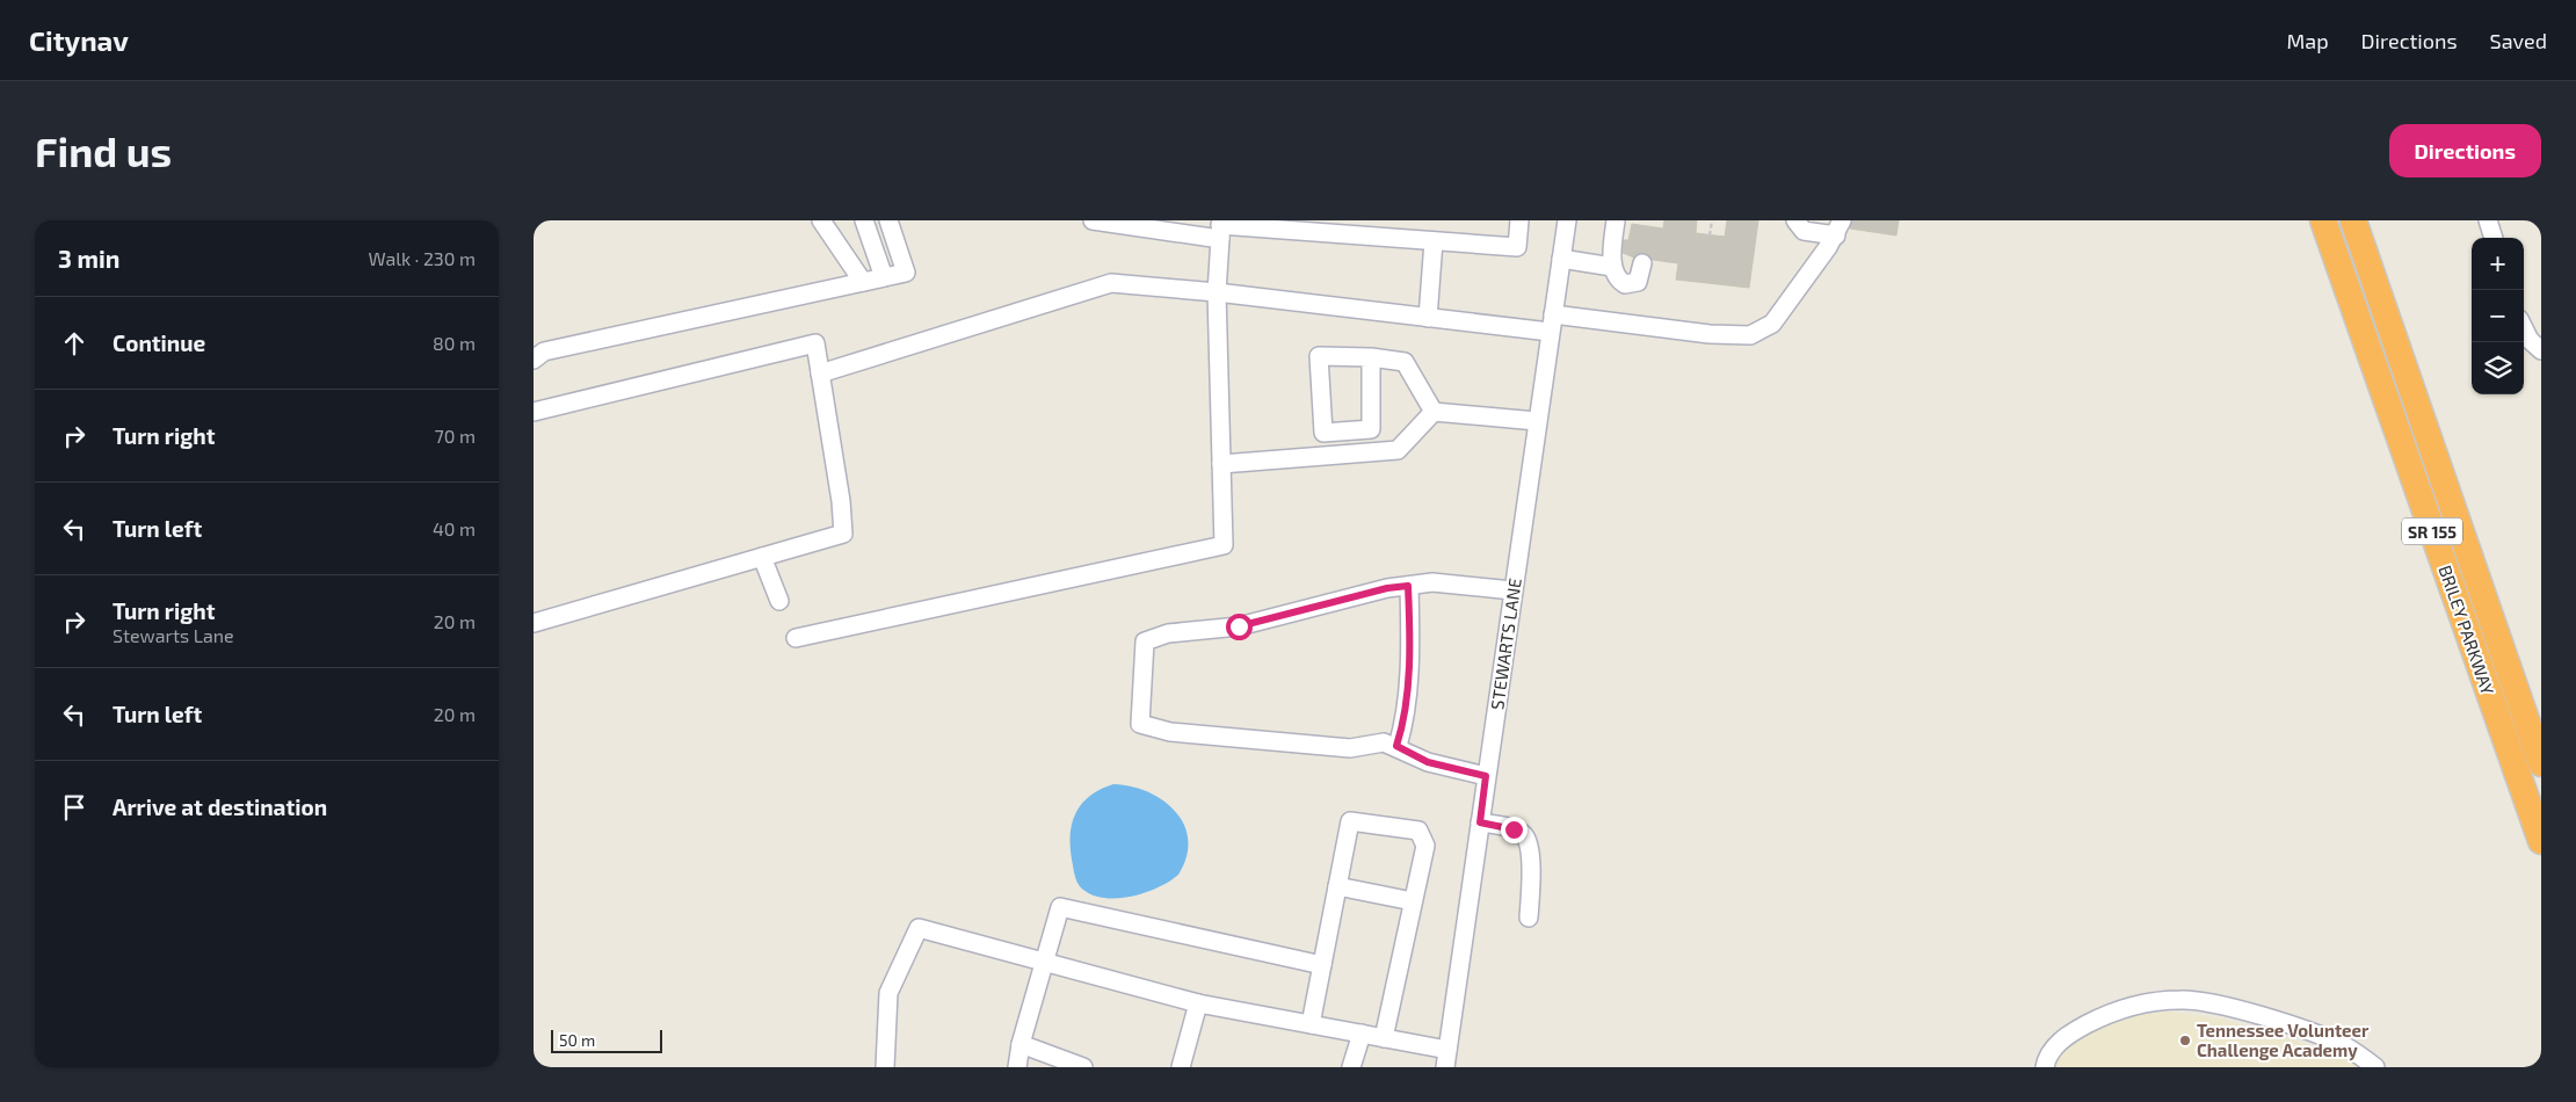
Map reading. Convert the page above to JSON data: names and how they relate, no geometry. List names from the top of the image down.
{
  "streets": {
    "highway": ["SR 155", "BRILEY PARKWAY"],
    "street": ["STEWARTS LANE"]
  },
  "places": ["Tennessee Volunteer Challenge Academy"],
  "scale_bar": "50 m",
  "page": {
    "header": "Citynav",
    "nav": ["Map", "Directions", "Saved"],
    "buttons": "Directions",
    "title": "Find us",
    "heading": ["3 min", "Walk · 230 m"],
    "map_buttons": ["+", "−"],
    "list": [
      ["Continue", "80 m"],
      ["Turn right", "70 m"],
      ["Turn left", "40 m"],
      ["Turn right", "Stewarts Lane", "20 m"],
      ["Turn left", "20 m"],
      "Arrive at destination"
    ],
    "scale": "50 m"
  }
}
